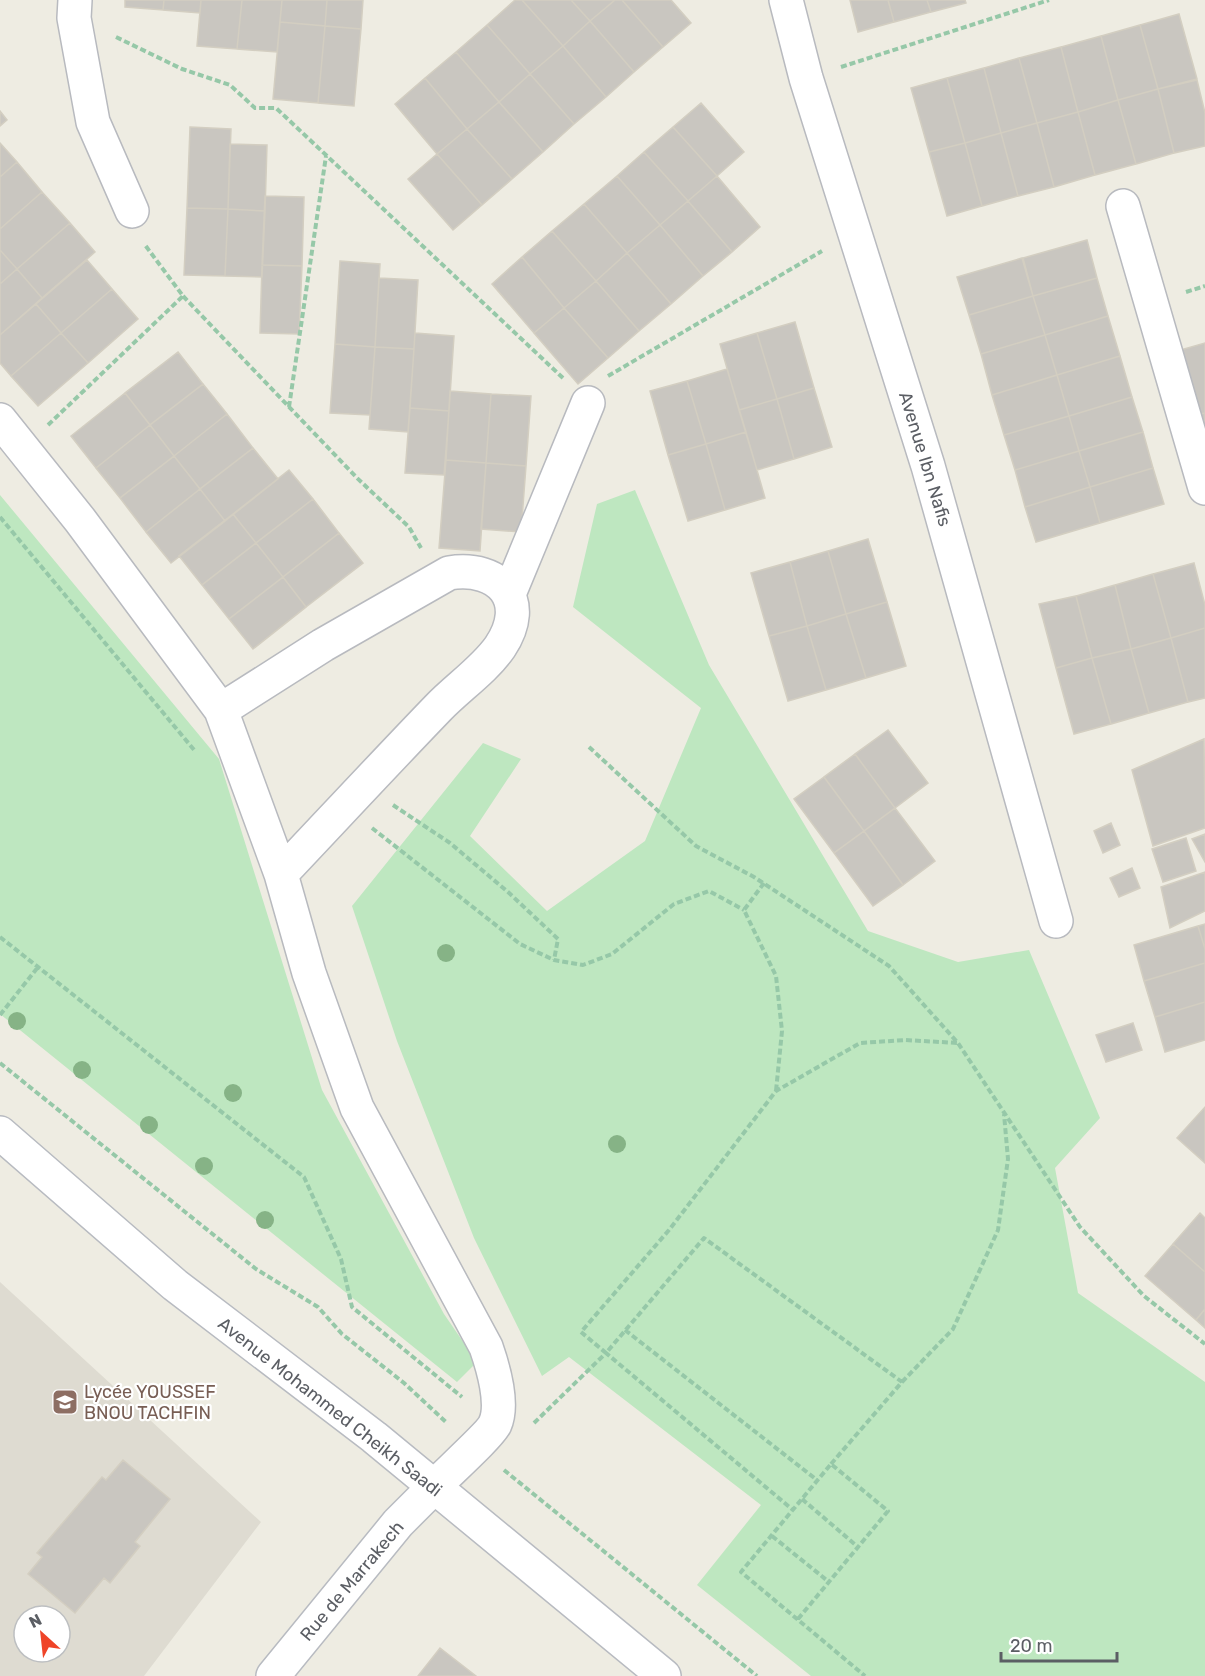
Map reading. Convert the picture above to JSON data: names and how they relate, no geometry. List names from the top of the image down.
{
  "streets": {
    "street": ["Avenue Ibn Nafis", "Avenue Mohammed Cheikh Saadi", "Rue de Marrakech"]
  },
  "crossings": [
    ["Avenue Mohammed Cheikh Saadi", "Rue de Marrakech"]
  ],
  "places": {
    "school or university": ["Lycée YOUSSEF BNOU TACHFIN"]
  },
  "scale_bar": "20 m",
  "north": "top left"
}
